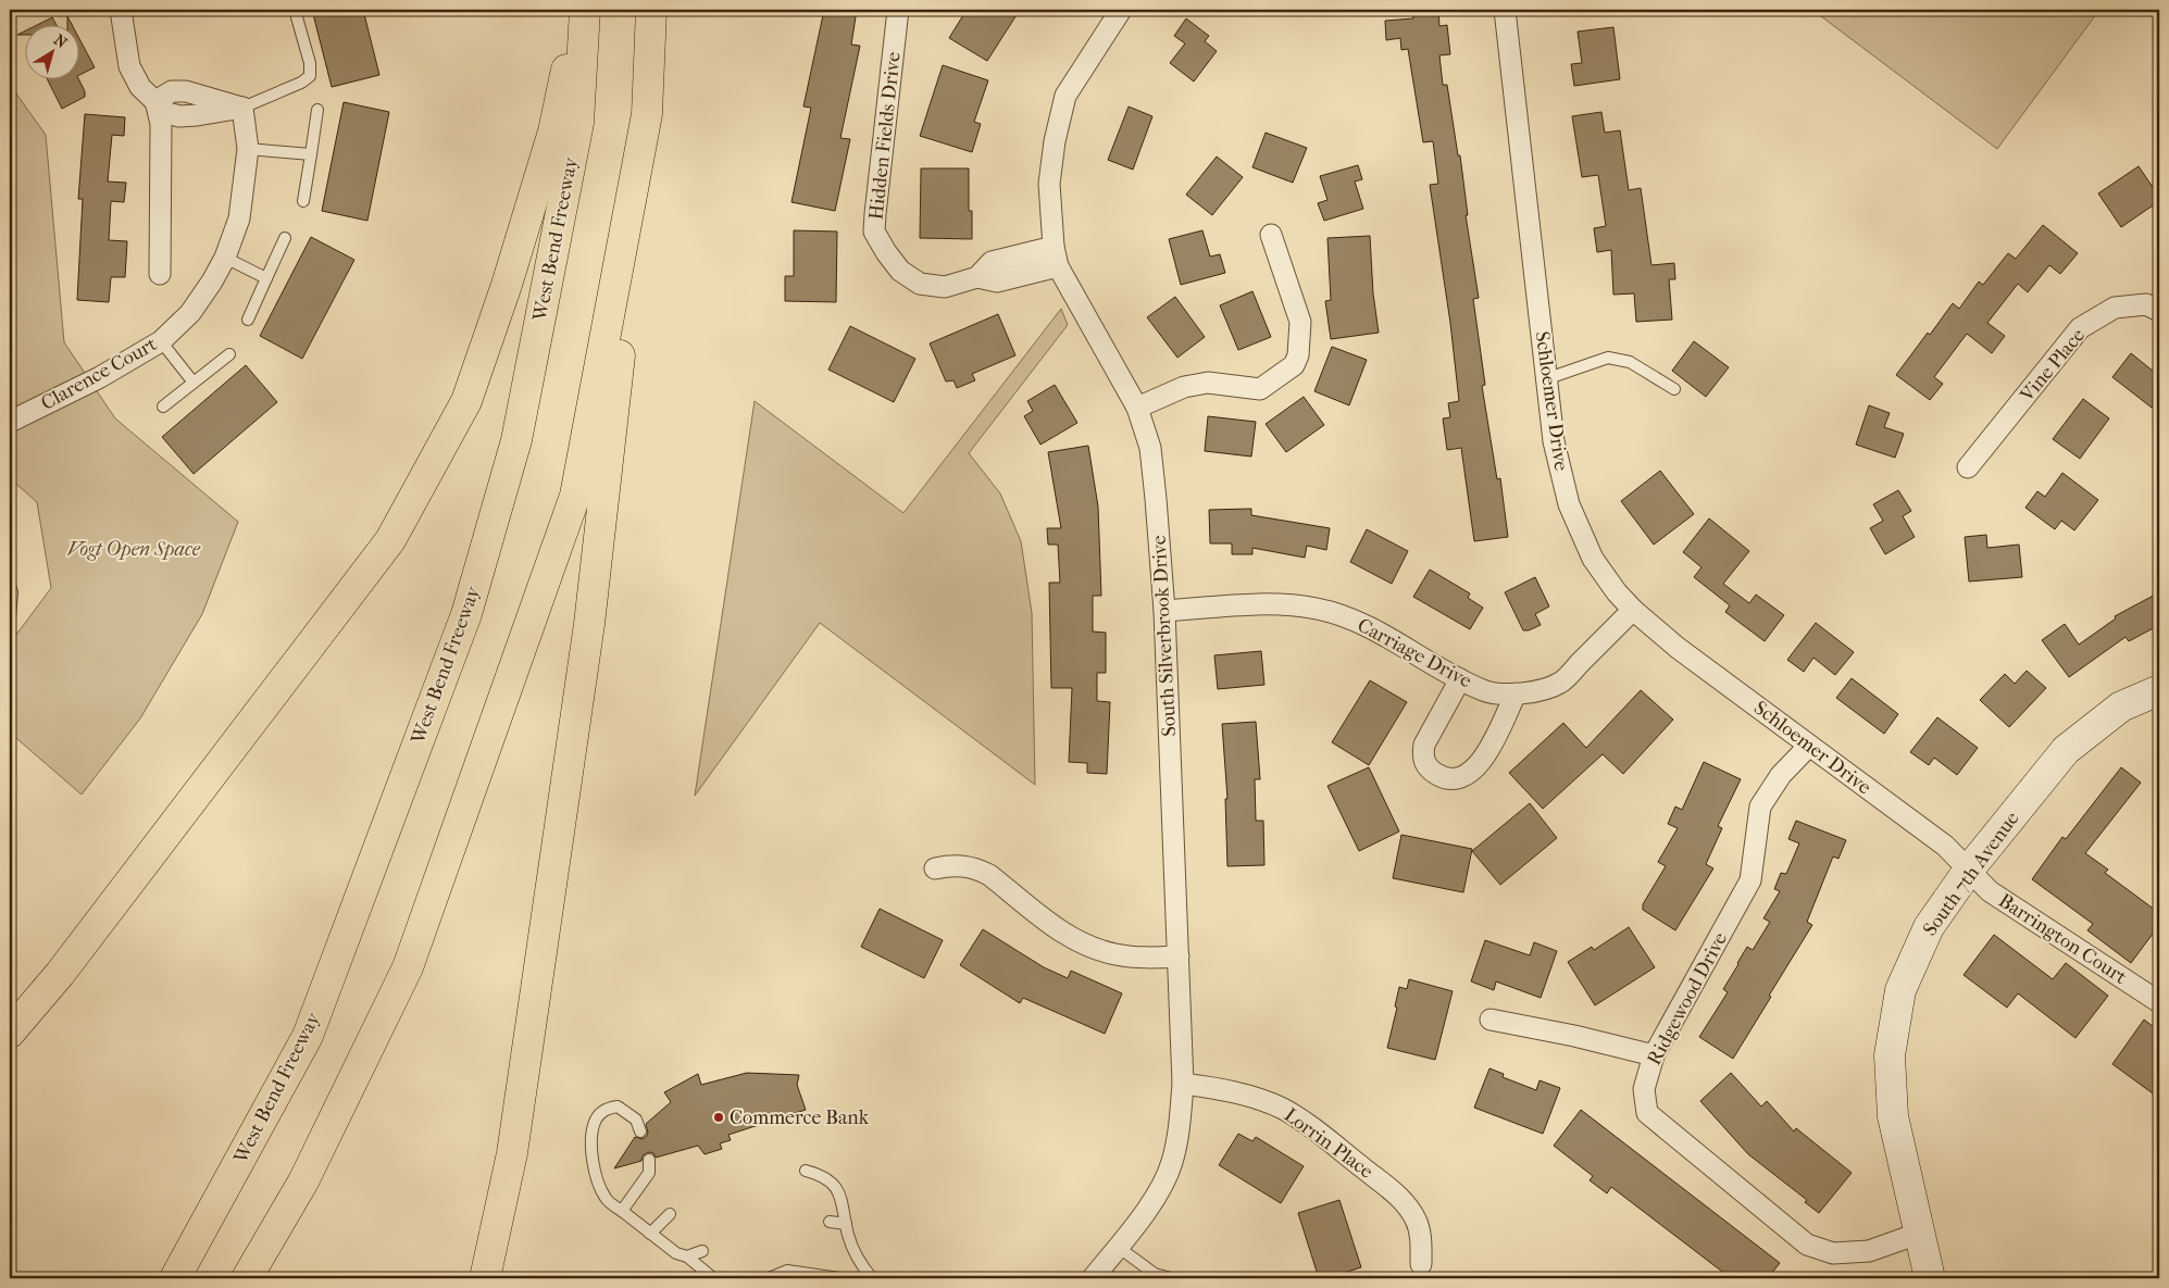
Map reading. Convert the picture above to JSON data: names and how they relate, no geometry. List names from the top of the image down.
{
  "streets": {
    "highway": ["West Bend Freeway"],
    "street": [
      "Hidden Fields Drive",
      "Vine Place",
      "Clarence Court",
      "Schloemer Drive",
      "South Silverbrook Drive",
      "Carriage Drive",
      "South 7th Avenue",
      "Barrington Court",
      "Ridgewood Drive",
      "Lorrin Place"
    ]
  },
  "crossings": [
    ["Hidden Fields Drive", "South Silverbrook Drive"],
    ["Schloemer Drive", "Carriage Drive"],
    ["Schloemer Drive", "South 7th Avenue"],
    ["Schloemer Drive", "Barrington Court"],
    ["Schloemer Drive", "Ridgewood Drive"],
    ["South Silverbrook Drive", "Carriage Drive"],
    ["South Silverbrook Drive", "Lorrin Place"],
    ["South 7th Avenue", "Barrington Court"],
    ["South 7th Avenue", "Ridgewood Drive"]
  ],
  "parks": ["Vogt Open Space"],
  "places": ["Commerce Bank"],
  "north": "top right"
}
